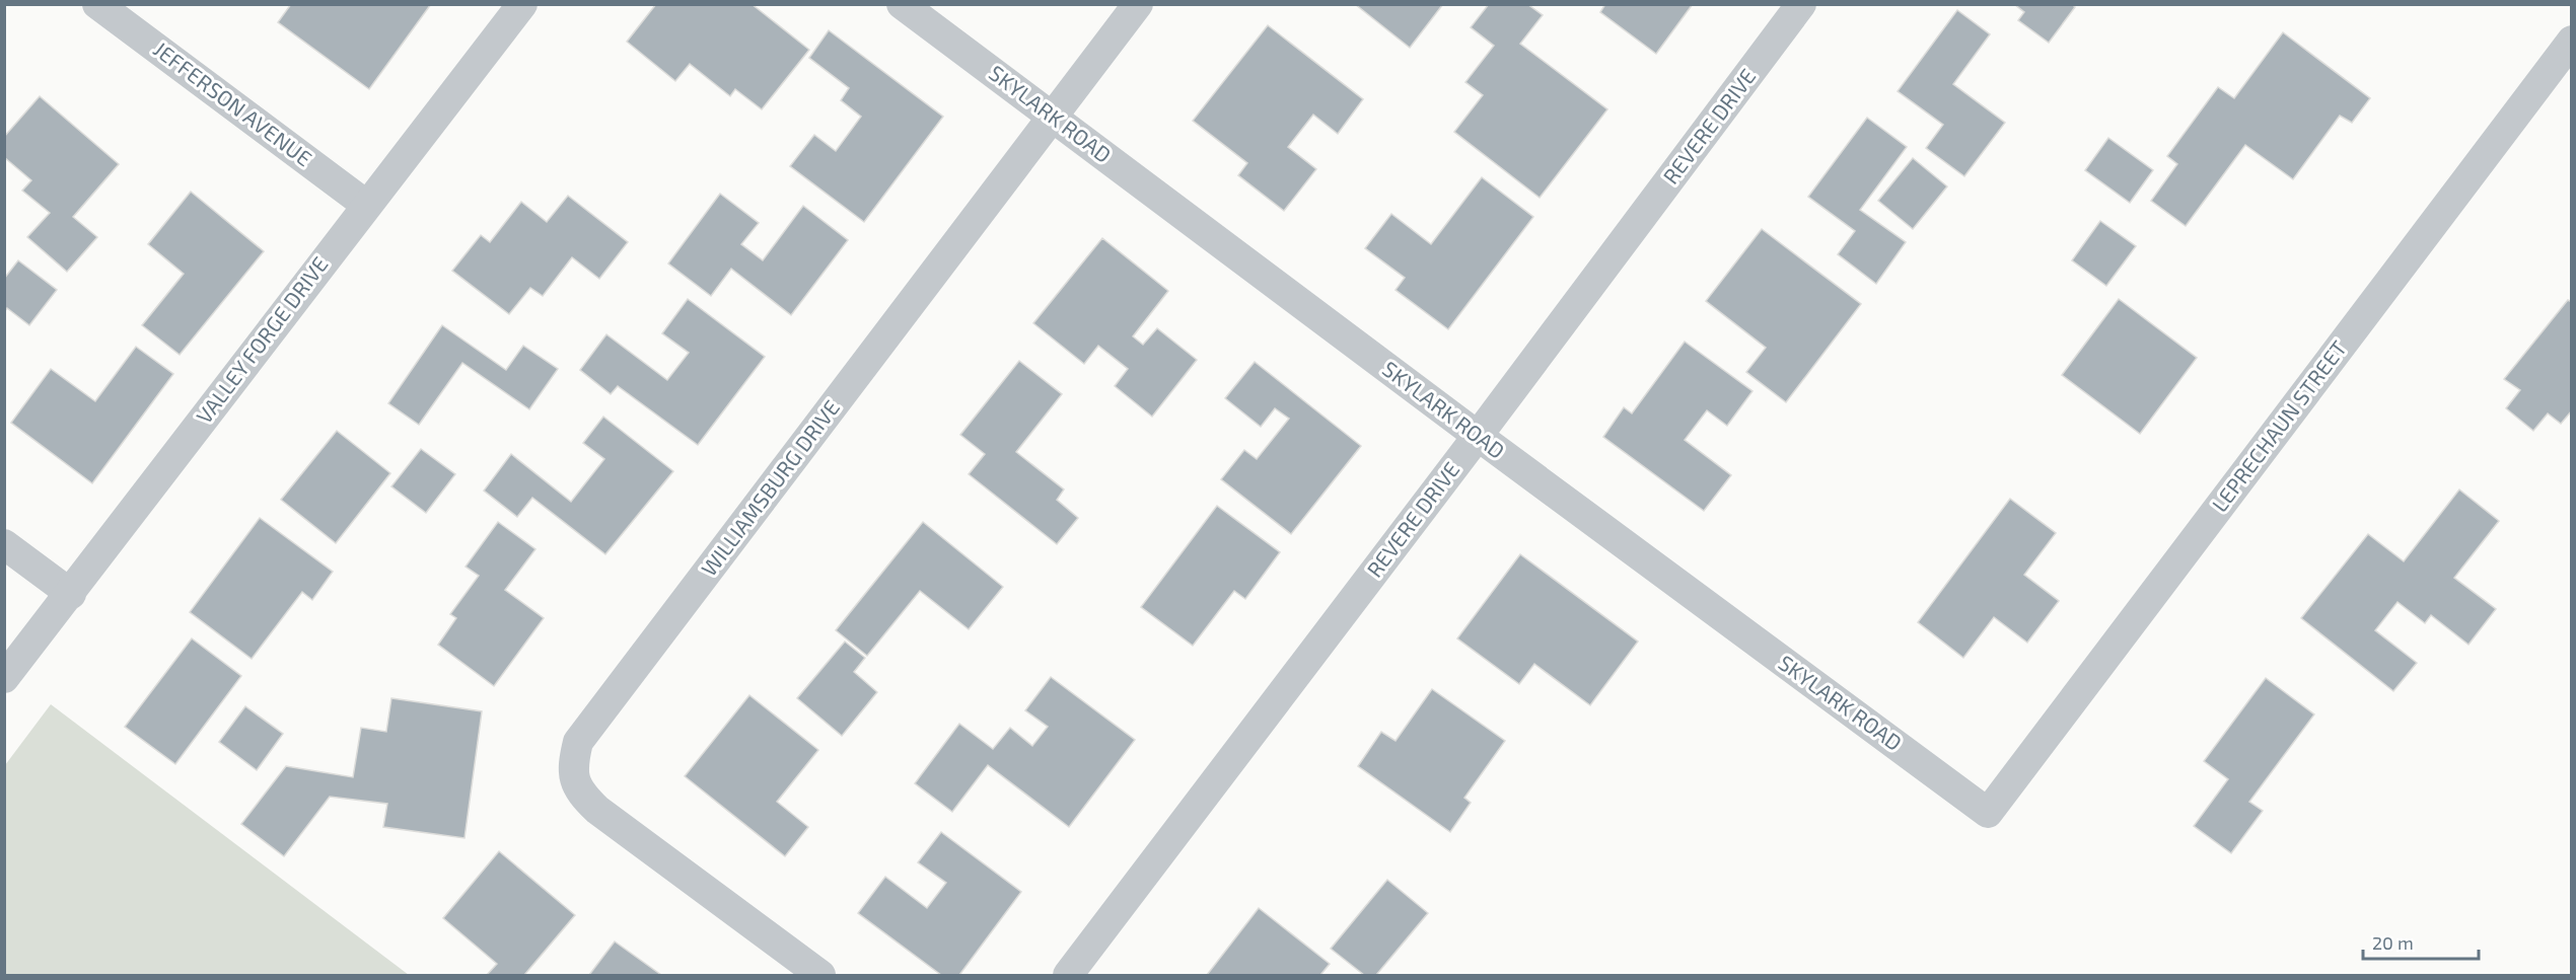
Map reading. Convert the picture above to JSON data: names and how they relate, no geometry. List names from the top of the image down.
{
  "streets": {
    "street": [
      "JEFFERSON AVENUE",
      "SKYLARK ROAD",
      "REVERE DRIVE",
      "VALLEY FORGE DRIVE",
      "LEPRECHAUN STREET",
      "WILLIAMSBURG DRIVE"
    ]
  },
  "crossings": [
    ["JEFFERSON AVENUE", "VALLEY FORGE DRIVE"],
    ["SKYLARK ROAD", "REVERE DRIVE"],
    ["SKYLARK ROAD", "LEPRECHAUN STREET"],
    ["SKYLARK ROAD", "WILLIAMSBURG DRIVE"]
  ],
  "scale_bar": "20 m"
}
